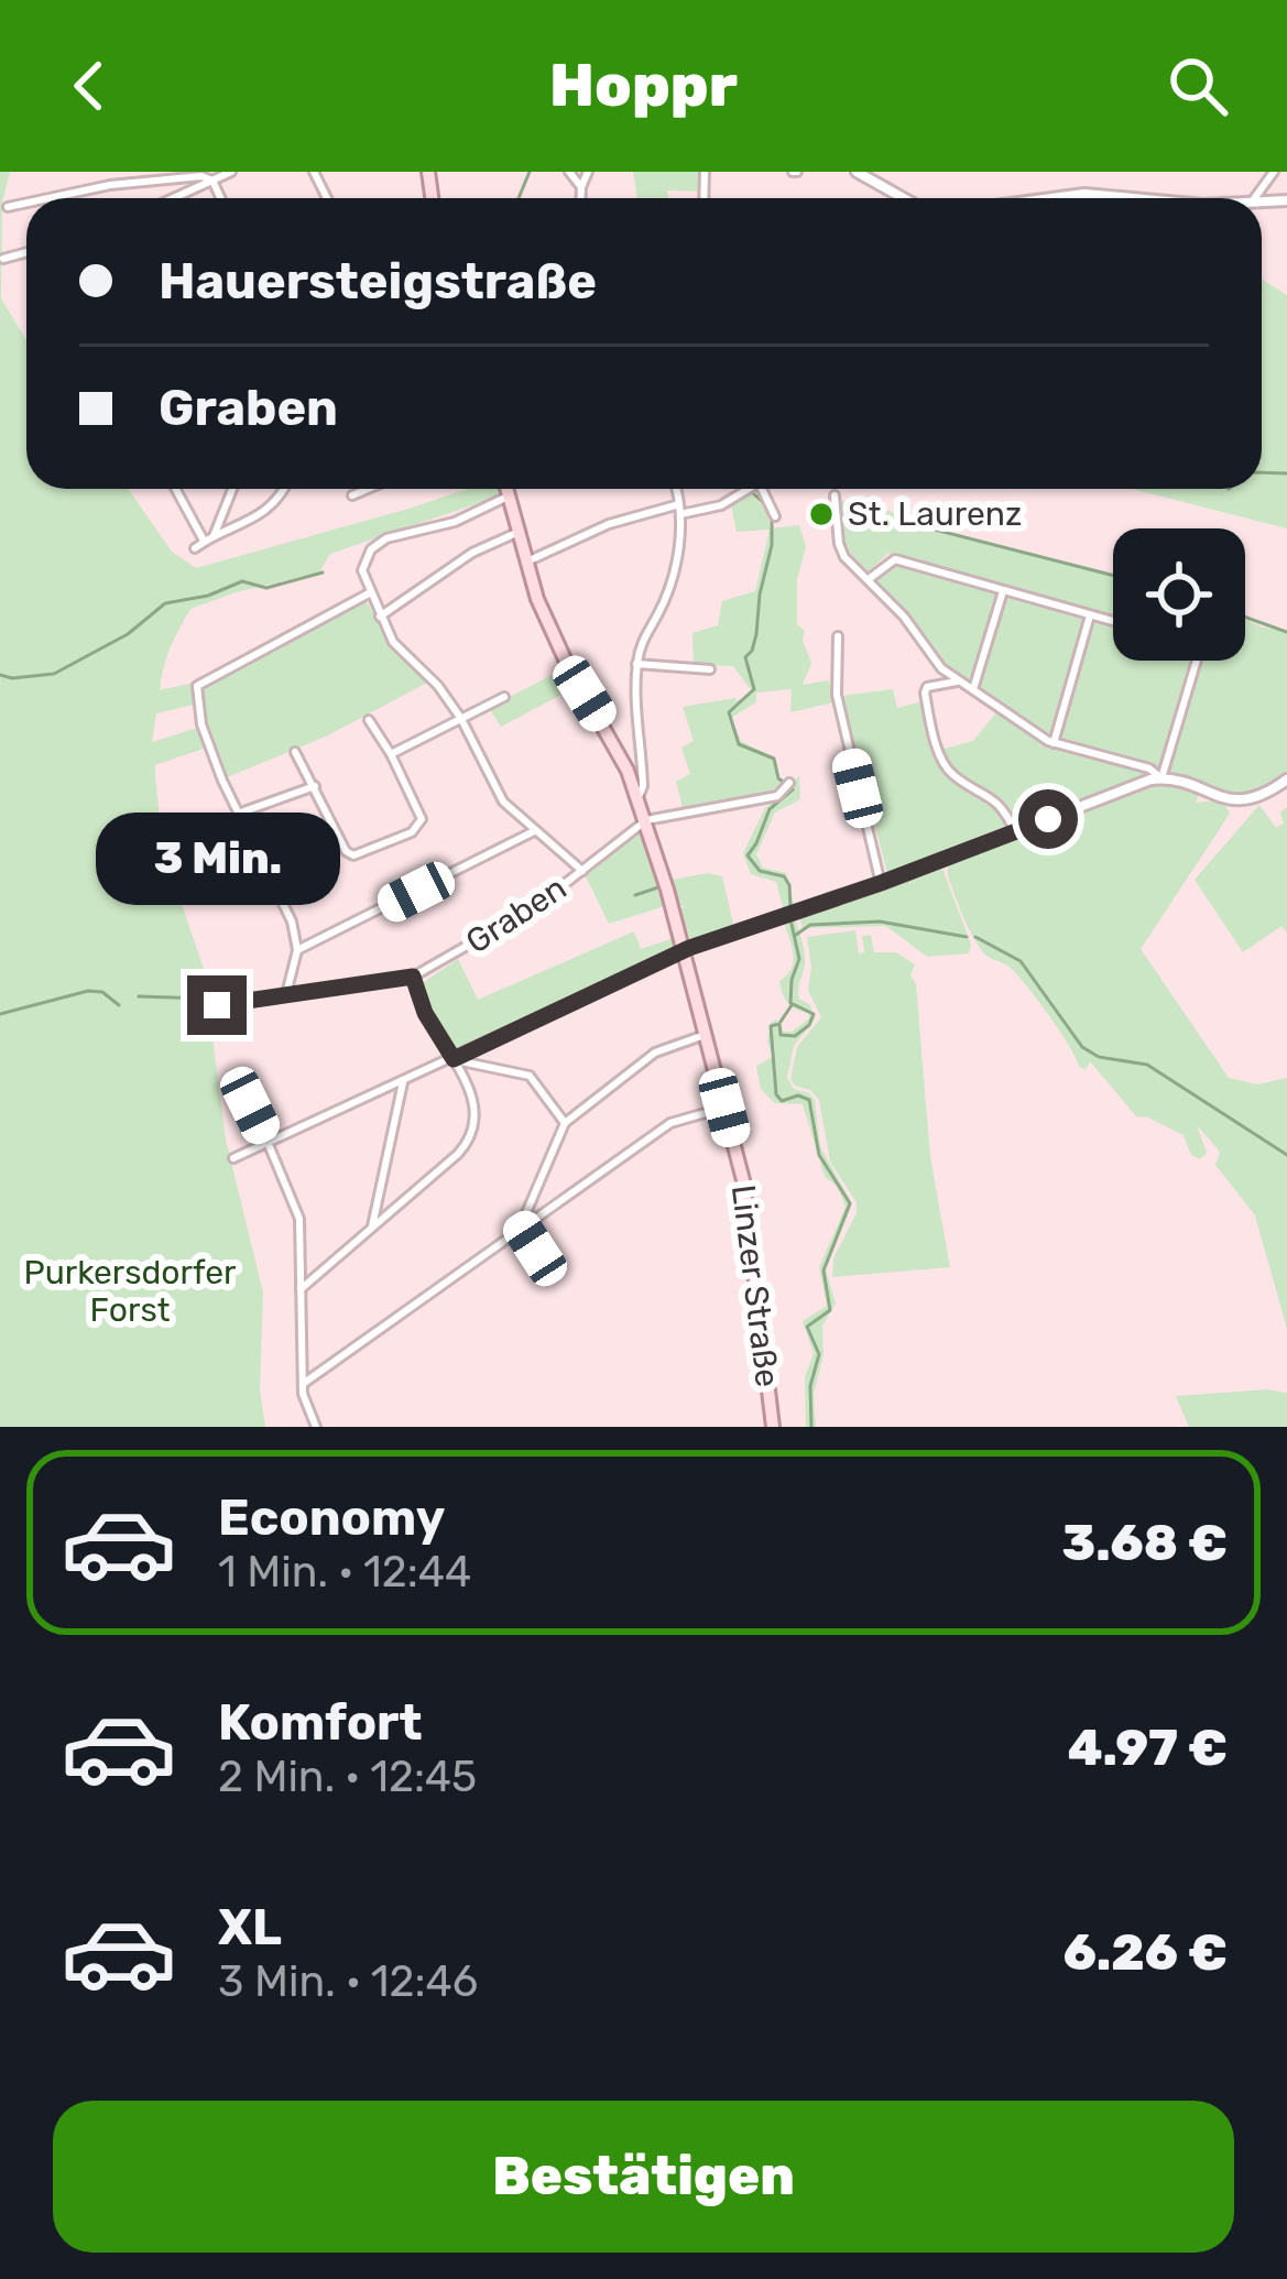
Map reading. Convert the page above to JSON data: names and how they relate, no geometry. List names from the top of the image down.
{
  "streets": {
    "main road": ["Linzer Straße"],
    "street": ["Graben"]
  },
  "crossings": [
    ["Graben", "Linzer Straße"]
  ],
  "parks": ["Purkersdorfer Forst"],
  "places": ["St. Laurenz"],
  "page": {
    "header": "Hoppr",
    "banner": ["Hauersteigstraße", "Graben"],
    "bubble": "3 Min.",
    "list": [
      {
        "name": "Economy",
        "note": "1 Min. · 12:44",
        "value": "3.68 €"
      },
      {
        "name": "Komfort",
        "note": "2 Min. · 12:45",
        "value": "4.97 €"
      },
      {
        "name": "XL",
        "note": "3 Min. · 12:46",
        "value": "6.26 €"
      }
    ],
    "buttons": "Bestätigen"
  }
}
